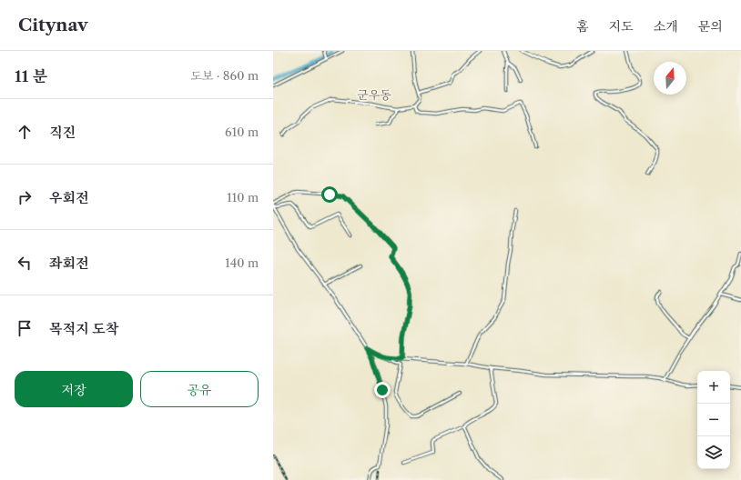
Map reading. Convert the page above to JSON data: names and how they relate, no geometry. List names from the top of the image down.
{
  "districts": ["군우동"],
  "north": "top",
  "page": {
    "header": "Citynav",
    "nav": [
      "홈",
      "지도",
      "소개",
      "문의"
    ],
    "heading": ["11 분", "도보 · 860 m"],
    "list": [
      ["직진", "610 m"],
      ["우회전", "110 m"],
      ["좌회전", "140 m"],
      "목적지 도착"
    ],
    "buttons": ["저장", "공유"],
    "map_buttons": ["+", "−"]
  }
}
